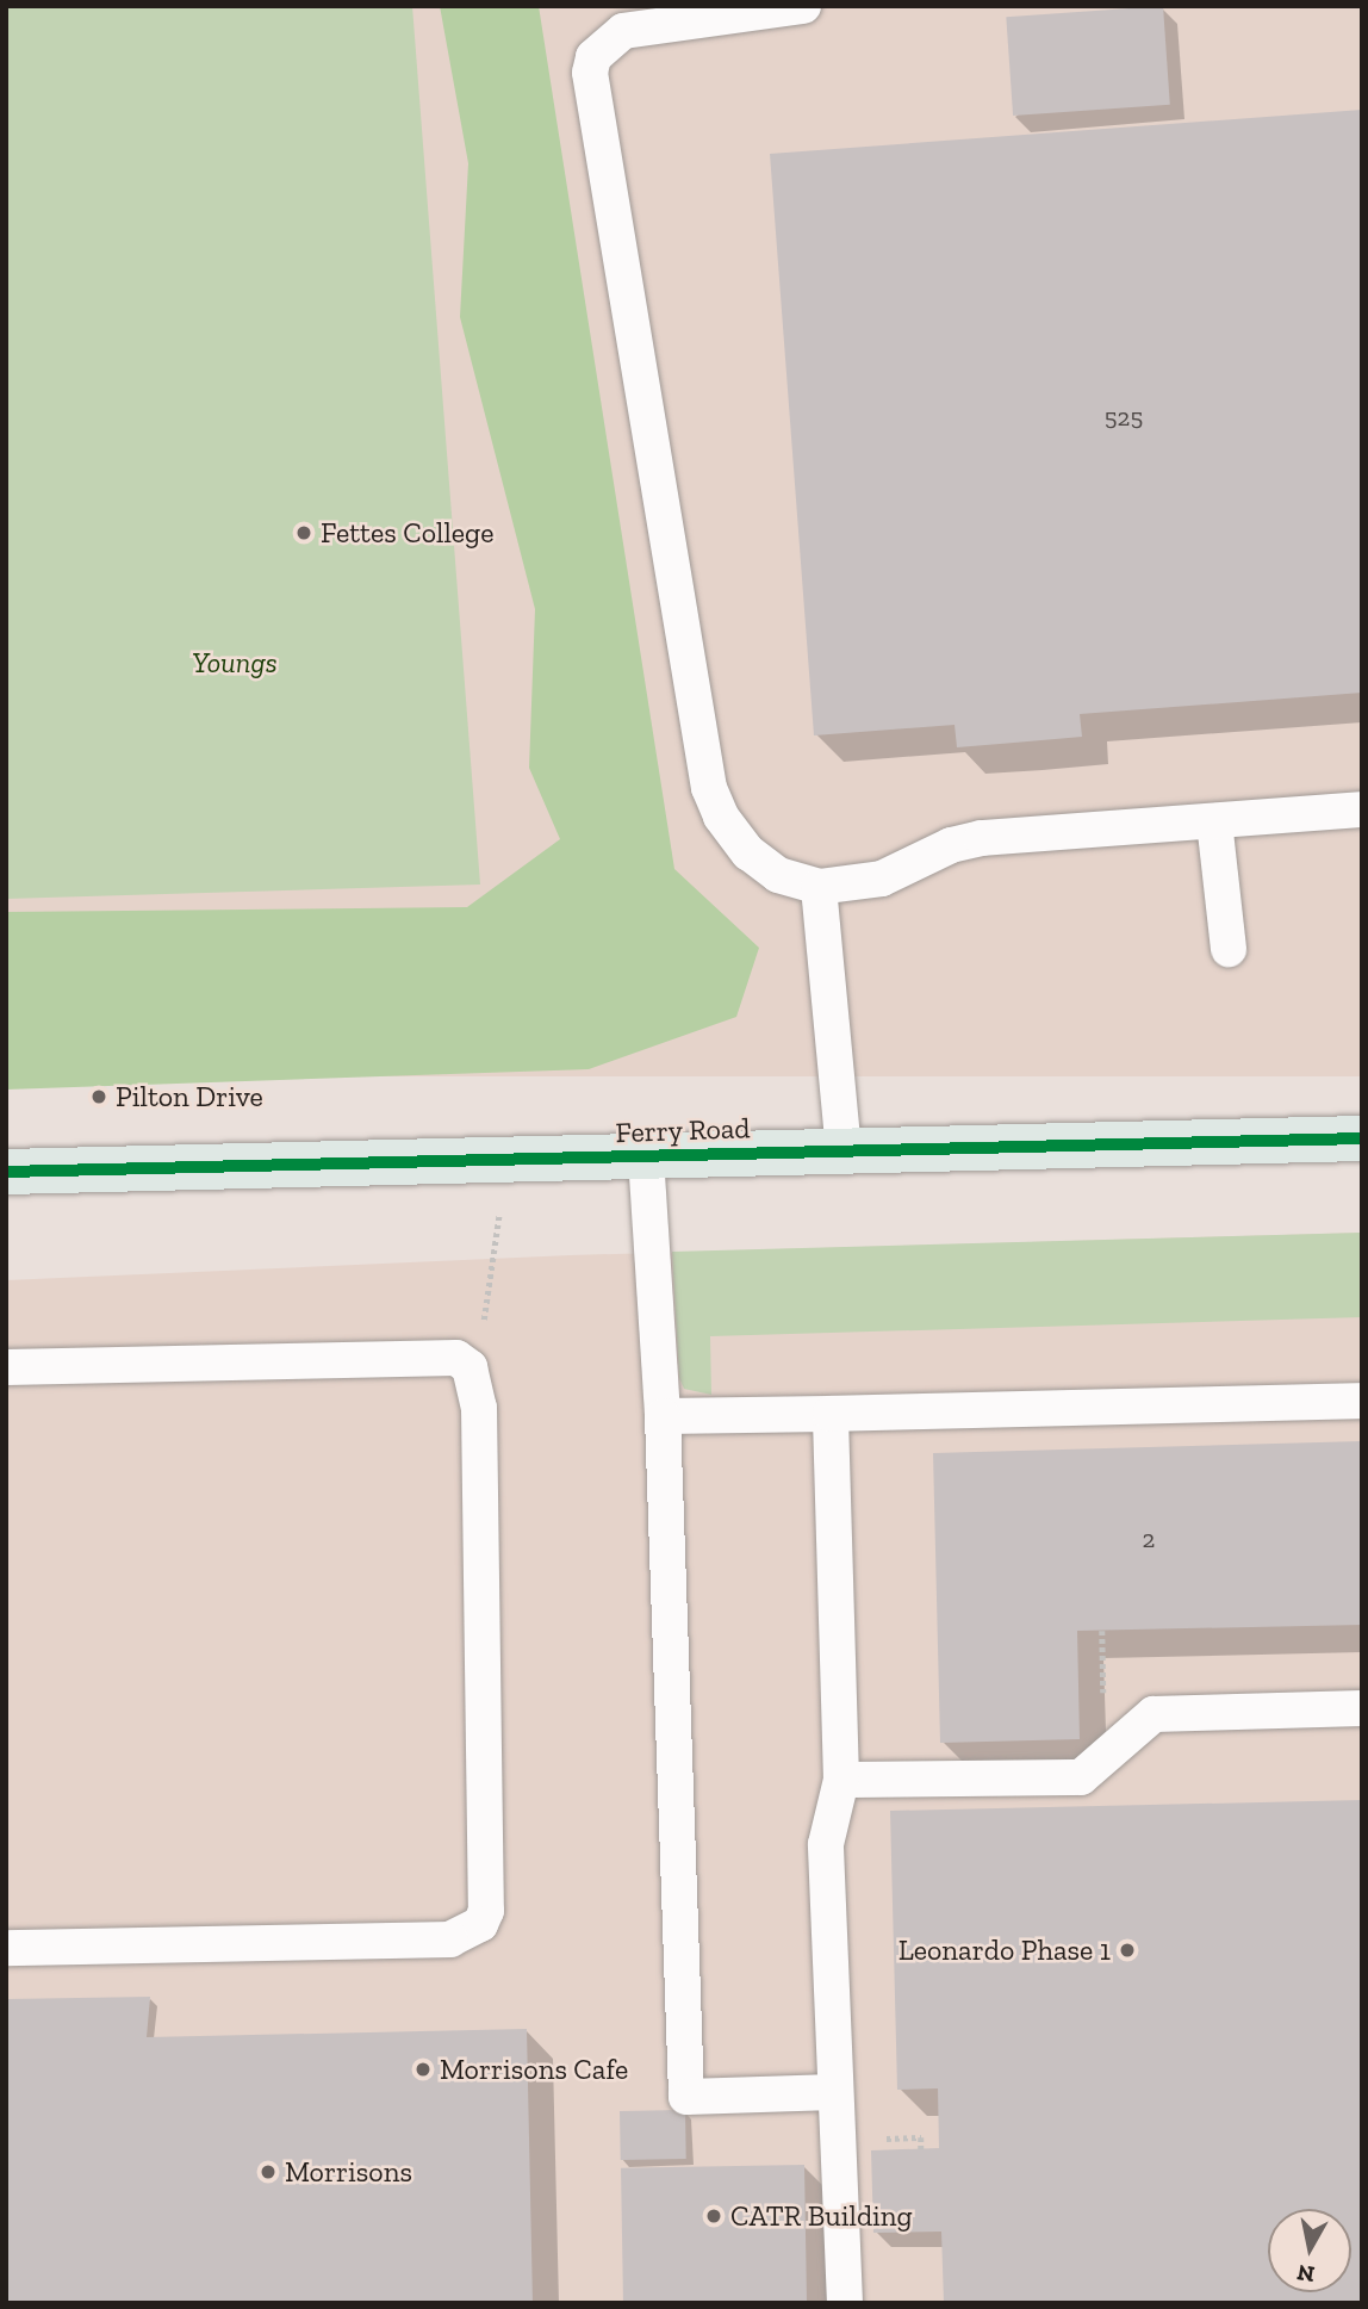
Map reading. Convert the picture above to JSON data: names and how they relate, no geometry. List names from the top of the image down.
{
  "streets": {
    "main road": ["Ferry Road"]
  },
  "parks": ["Youngs"],
  "places": [
    "Fettes College",
    "Pilton Drive",
    "Leonardo Phase 1",
    "Morrisons Cafe",
    "Morrisons",
    "CATR Building"
  ],
  "house_numbers": ["525", "2"],
  "north": "bottom"
}
